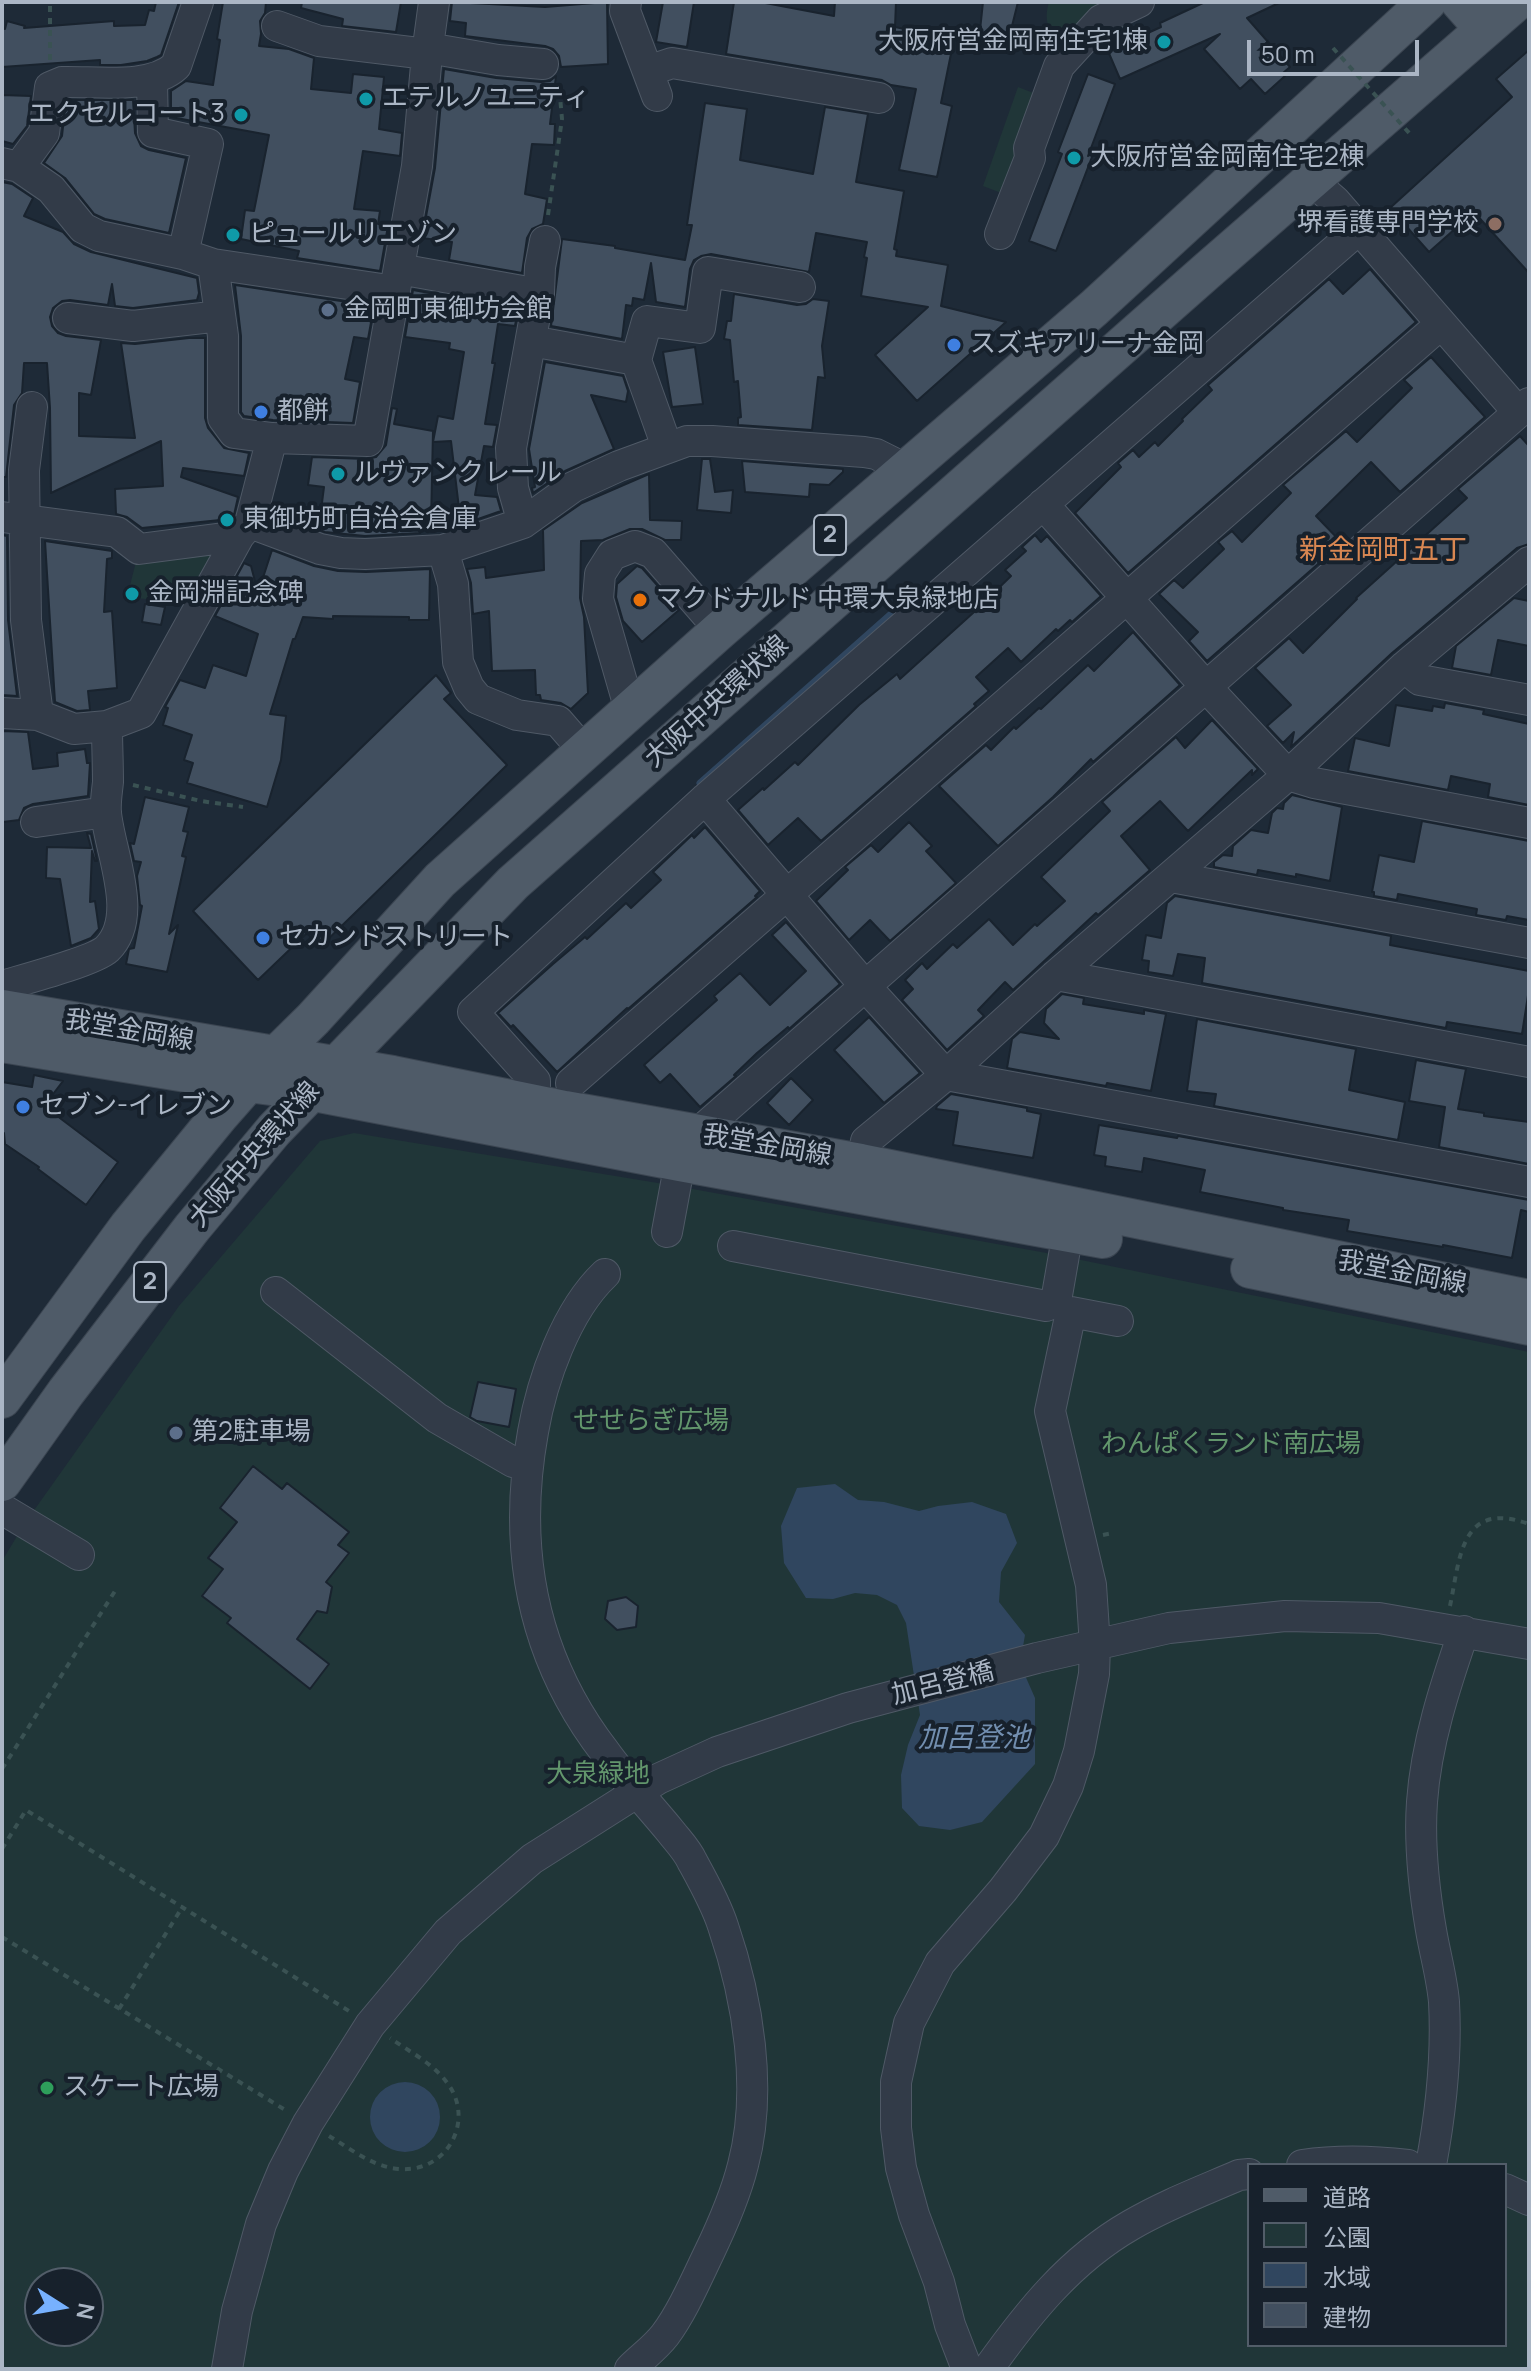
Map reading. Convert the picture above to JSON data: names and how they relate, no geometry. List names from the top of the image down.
{
  "streets": {
    "main road": ["2", "大阪中央環状線", "我堂金岡線"],
    "street": ["加呂登橋"]
  },
  "crossings": [
    ["大阪中央環状線", "我堂金岡線"]
  ],
  "districts": ["新金岡町五丁"],
  "water": ["加呂登池"],
  "parks": ["せせらぎ広場", "わんぱくランド南広場", "大泉緑地"],
  "places": [
    "大阪府営金岡南住宅1棟",
    "エテルノユニティ",
    "エクセルコート3",
    "大阪府営金岡南住宅2棟",
    "堺看護専門学校",
    "ピュールリエゾン",
    "金岡町東御坊会館",
    "スズキアリーナ金岡",
    "都餅",
    "ルヴァンクレール",
    "東御坊町自治会倉庫",
    "金岡淵記念碑",
    "マクドナルド 中環大泉緑地店",
    "セカンドストリート",
    "セブン-イレブン",
    "第2駐車場",
    "スケート広場"
  ],
  "legend": [
    "道路",
    "公園",
    "水域",
    "建物"
  ],
  "scale_bar": "50 m",
  "north": "right"
}
